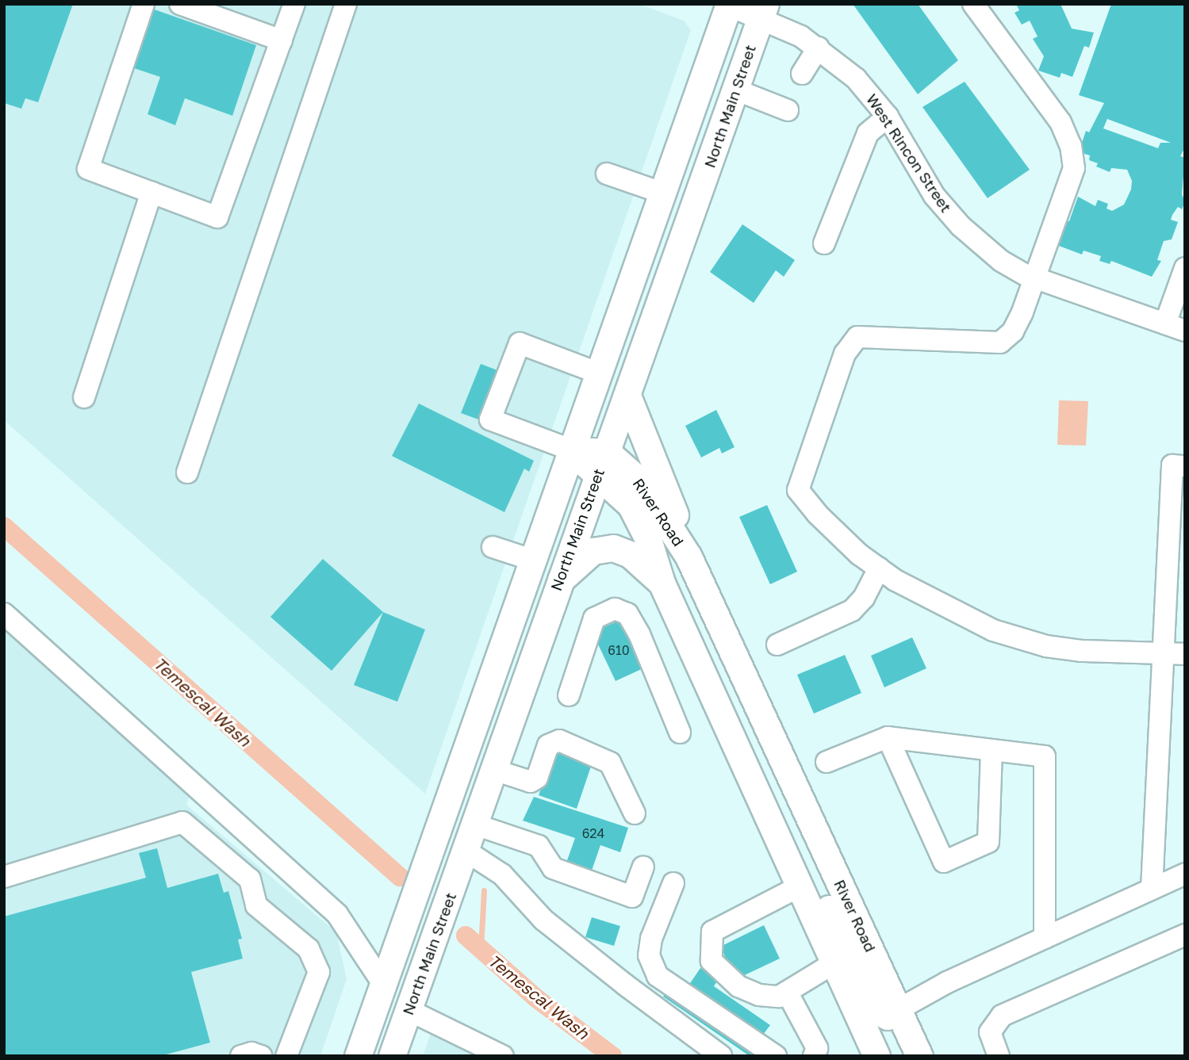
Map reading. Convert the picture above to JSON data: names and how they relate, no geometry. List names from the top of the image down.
{
  "streets": {
    "main road": ["North Main Street", "River Road"],
    "street": ["West Rincon Street"]
  },
  "crossings": [
    ["North Main Street", "West Rincon Street"],
    ["North Main Street", "River Road"]
  ],
  "water": ["Temescal Wash"],
  "house_numbers": ["610", "624"]
}
